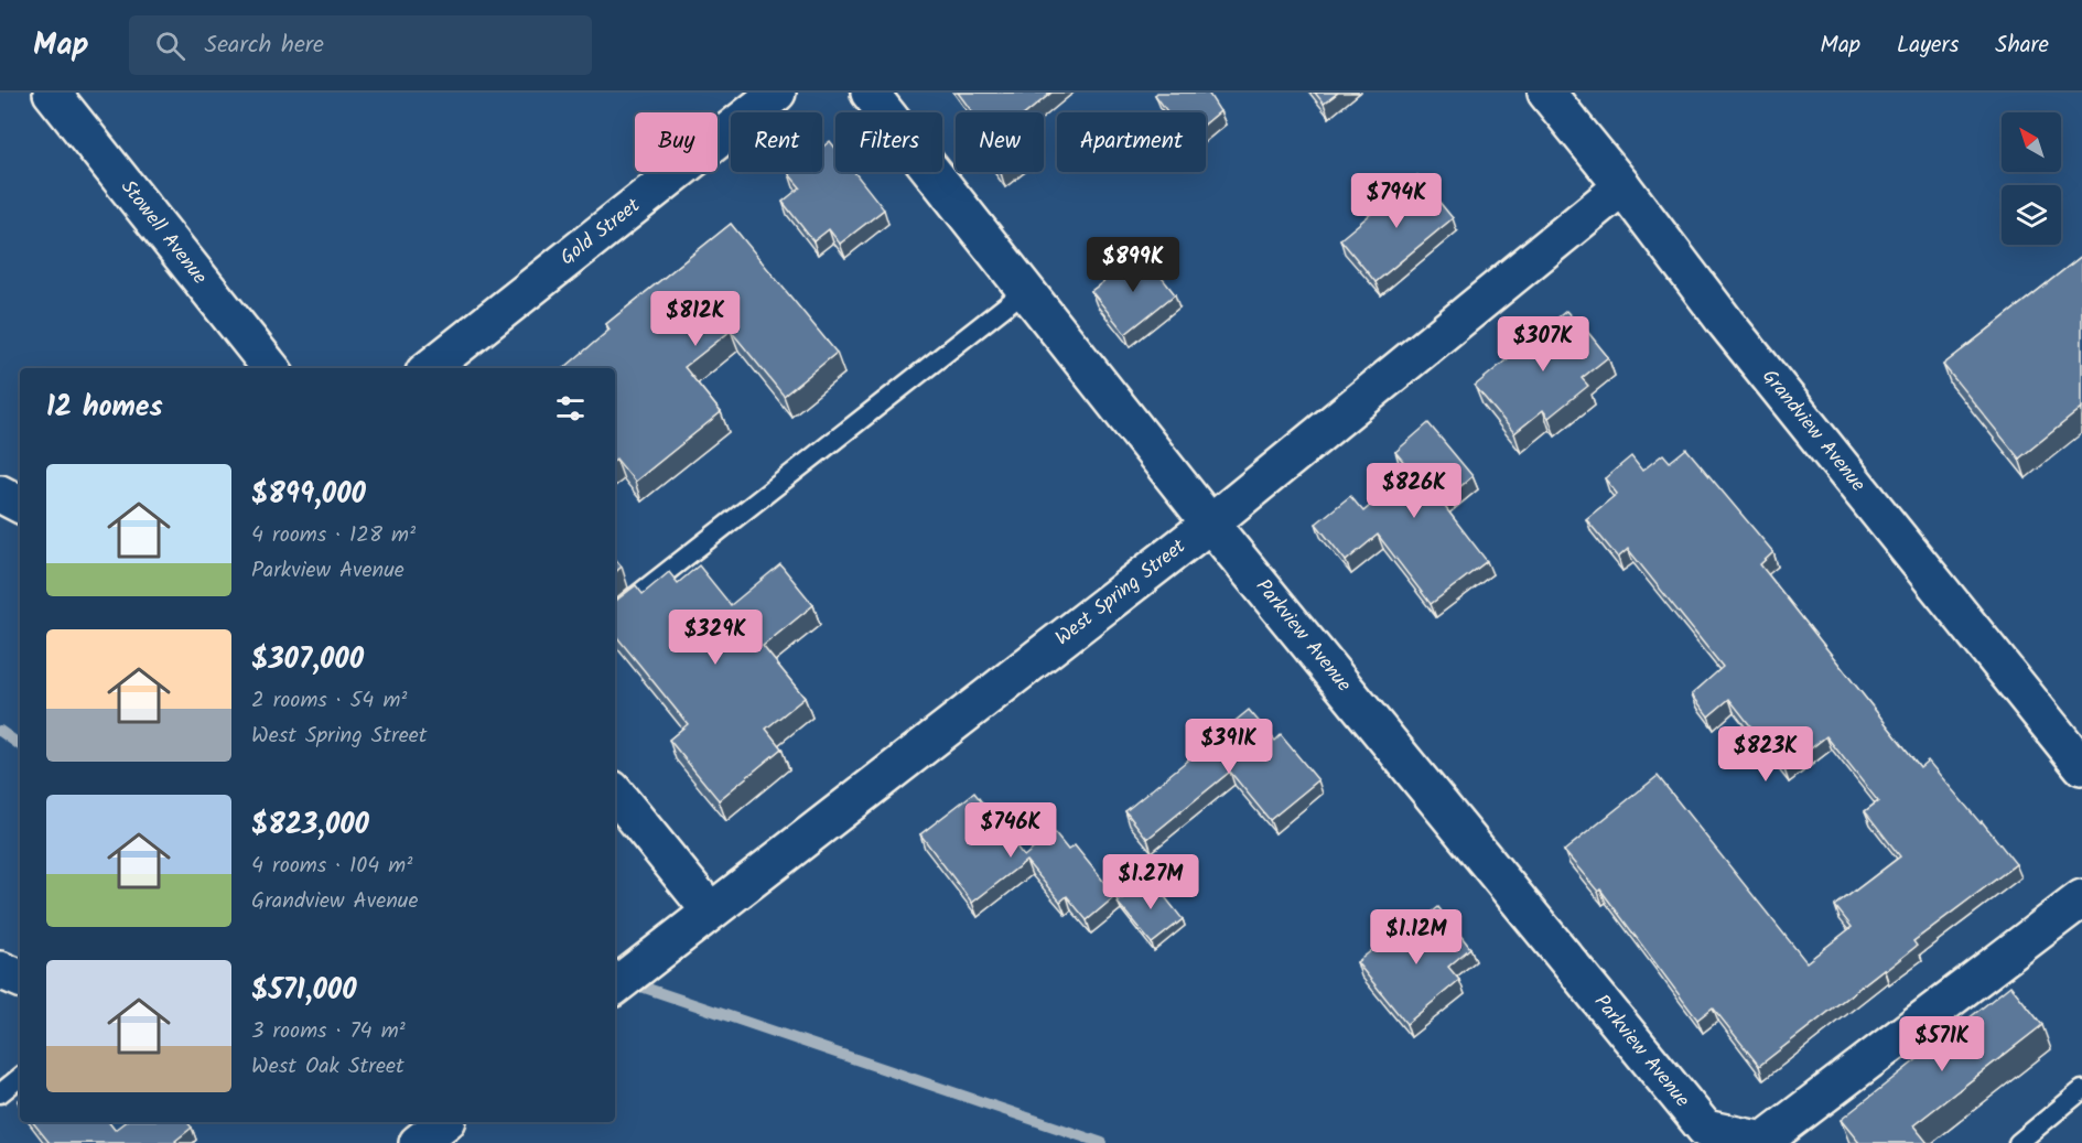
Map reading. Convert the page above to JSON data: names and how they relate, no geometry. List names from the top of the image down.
{
  "streets": {
    "street": [
      "Stowell Avenue",
      "Gold Street",
      "Grandview Avenue",
      "West Spring Street",
      "Parkview Avenue"
    ]
  },
  "crossings": [
    ["Grandview Avenue", "West Spring Street"],
    ["West Spring Street", "Parkview Avenue"]
  ],
  "north": "top left",
  "page": {
    "header": "Map",
    "search": "Search here",
    "nav": ["Map", "Layers", "Share"],
    "chip": [
      "Buy",
      "Rent",
      "Filters",
      "New",
      "Apartment"
    ],
    "price": [
      "$794K",
      "$899K",
      "$812K",
      "$307K",
      "$826K",
      "$329K",
      "$391K",
      "$823K",
      "$746K",
      "$1.27M",
      "$1.12M",
      "$571K"
    ],
    "heading": "12 homes",
    "list": [
      {
        "name": "$899,000",
        "note": "4 rooms · 128 m² · Parkview Avenue"
      },
      {
        "name": "$307,000",
        "note": "2 rooms · 54 m² · West Spring Street"
      },
      {
        "name": "$823,000",
        "note": "4 rooms · 104 m² · Grandview Avenue"
      },
      {
        "name": "$571,000",
        "note": "3 rooms · 74 m² · West Oak Street"
      }
    ]
  }
}
